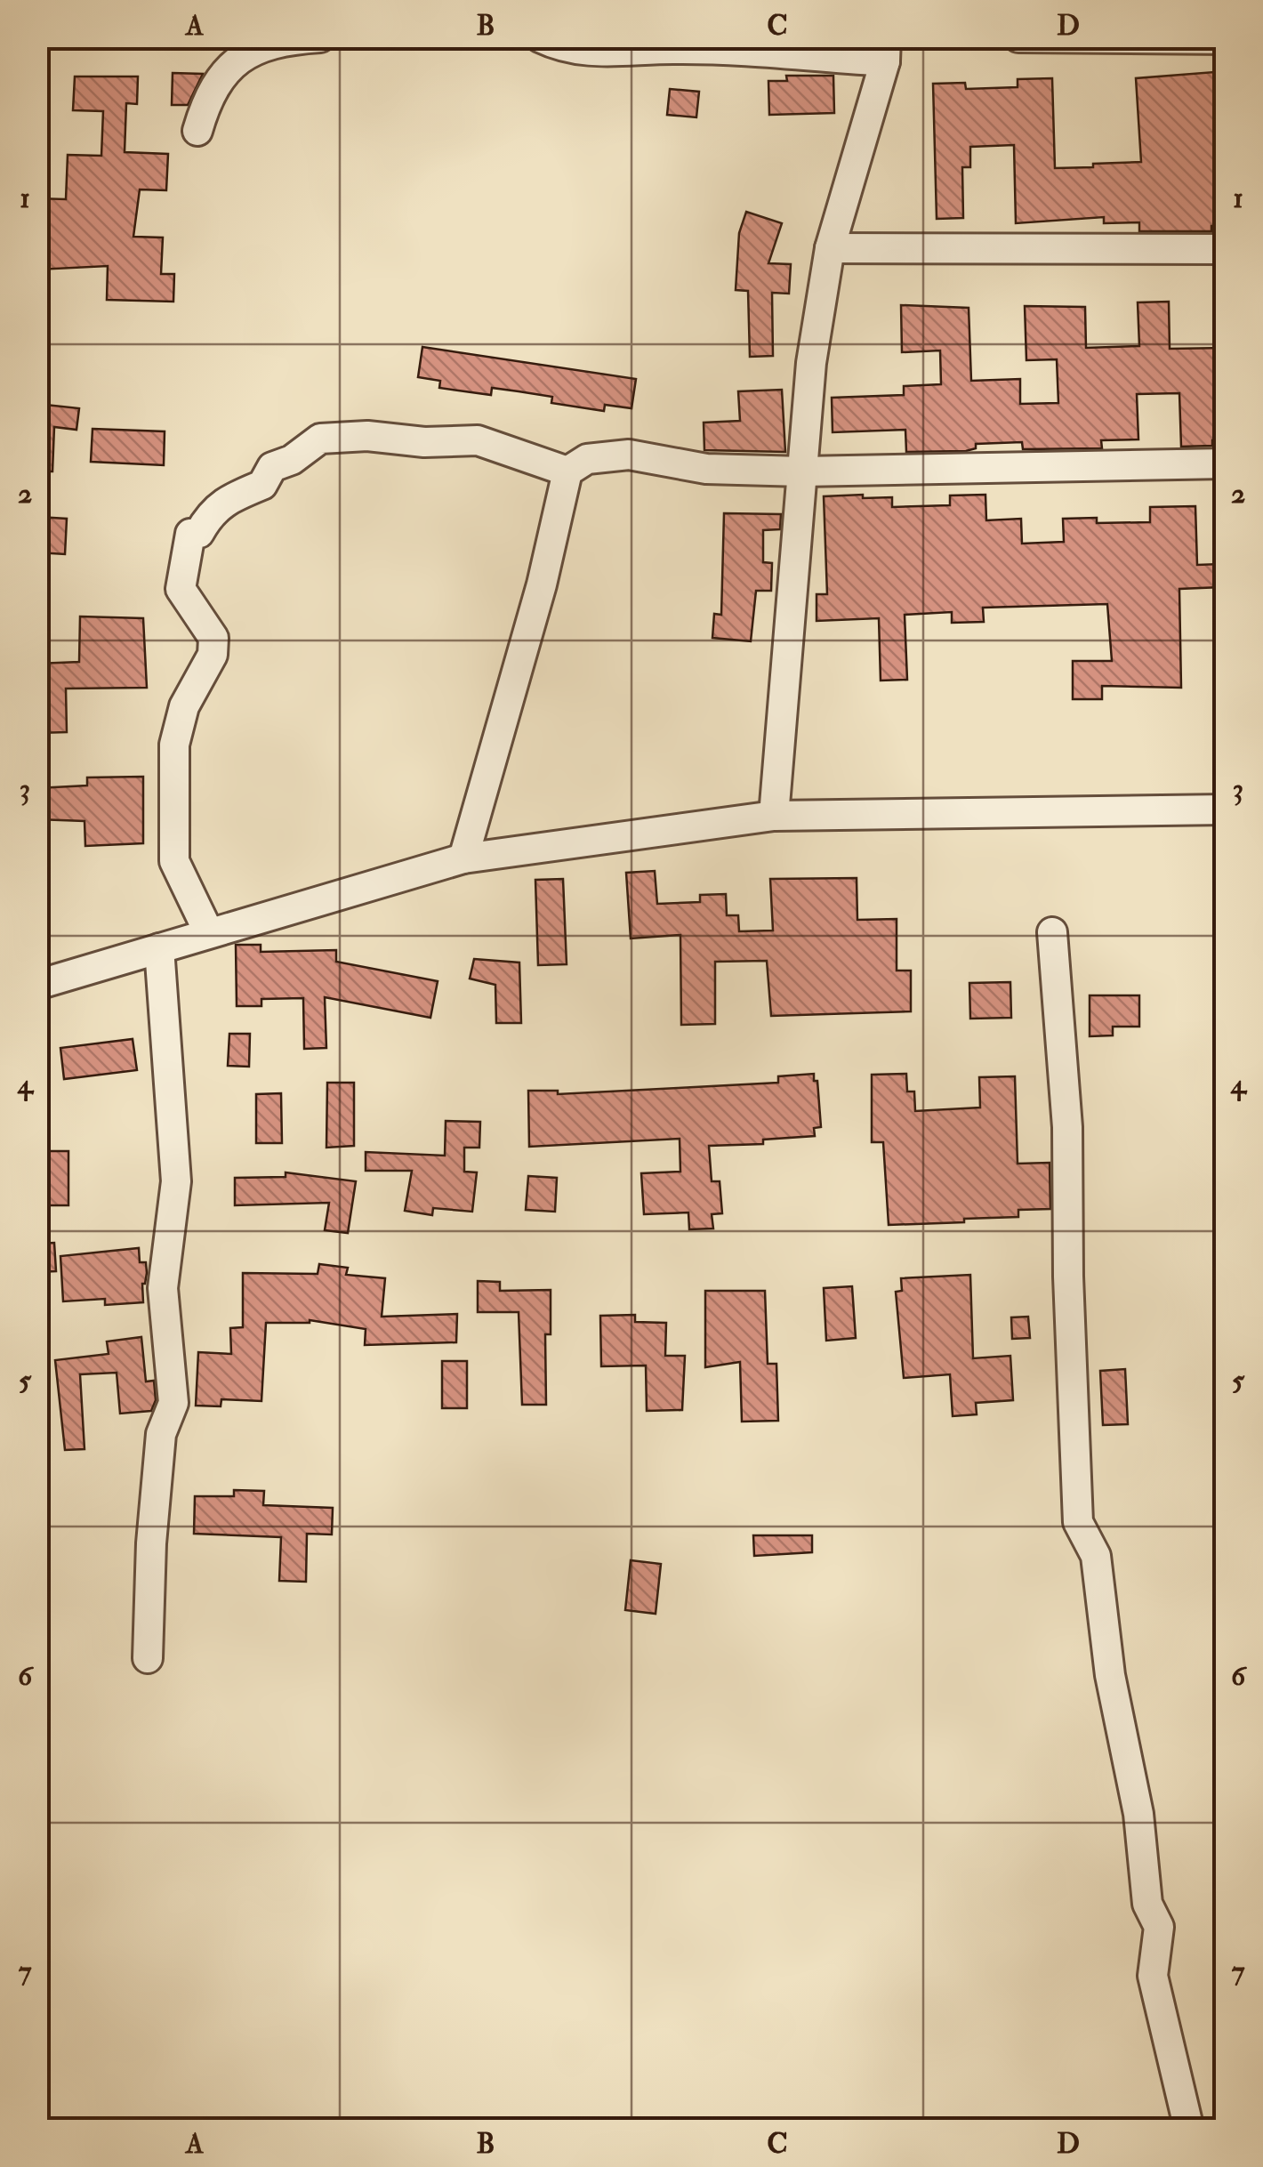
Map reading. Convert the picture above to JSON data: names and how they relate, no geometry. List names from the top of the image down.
{
  "grid": {
    "columns": [
      "A",
      "B",
      "C",
      "D"
    ],
    "rows": [
      "1",
      "2",
      "3",
      "4",
      "5",
      "6",
      "7"
    ]
  }
}
